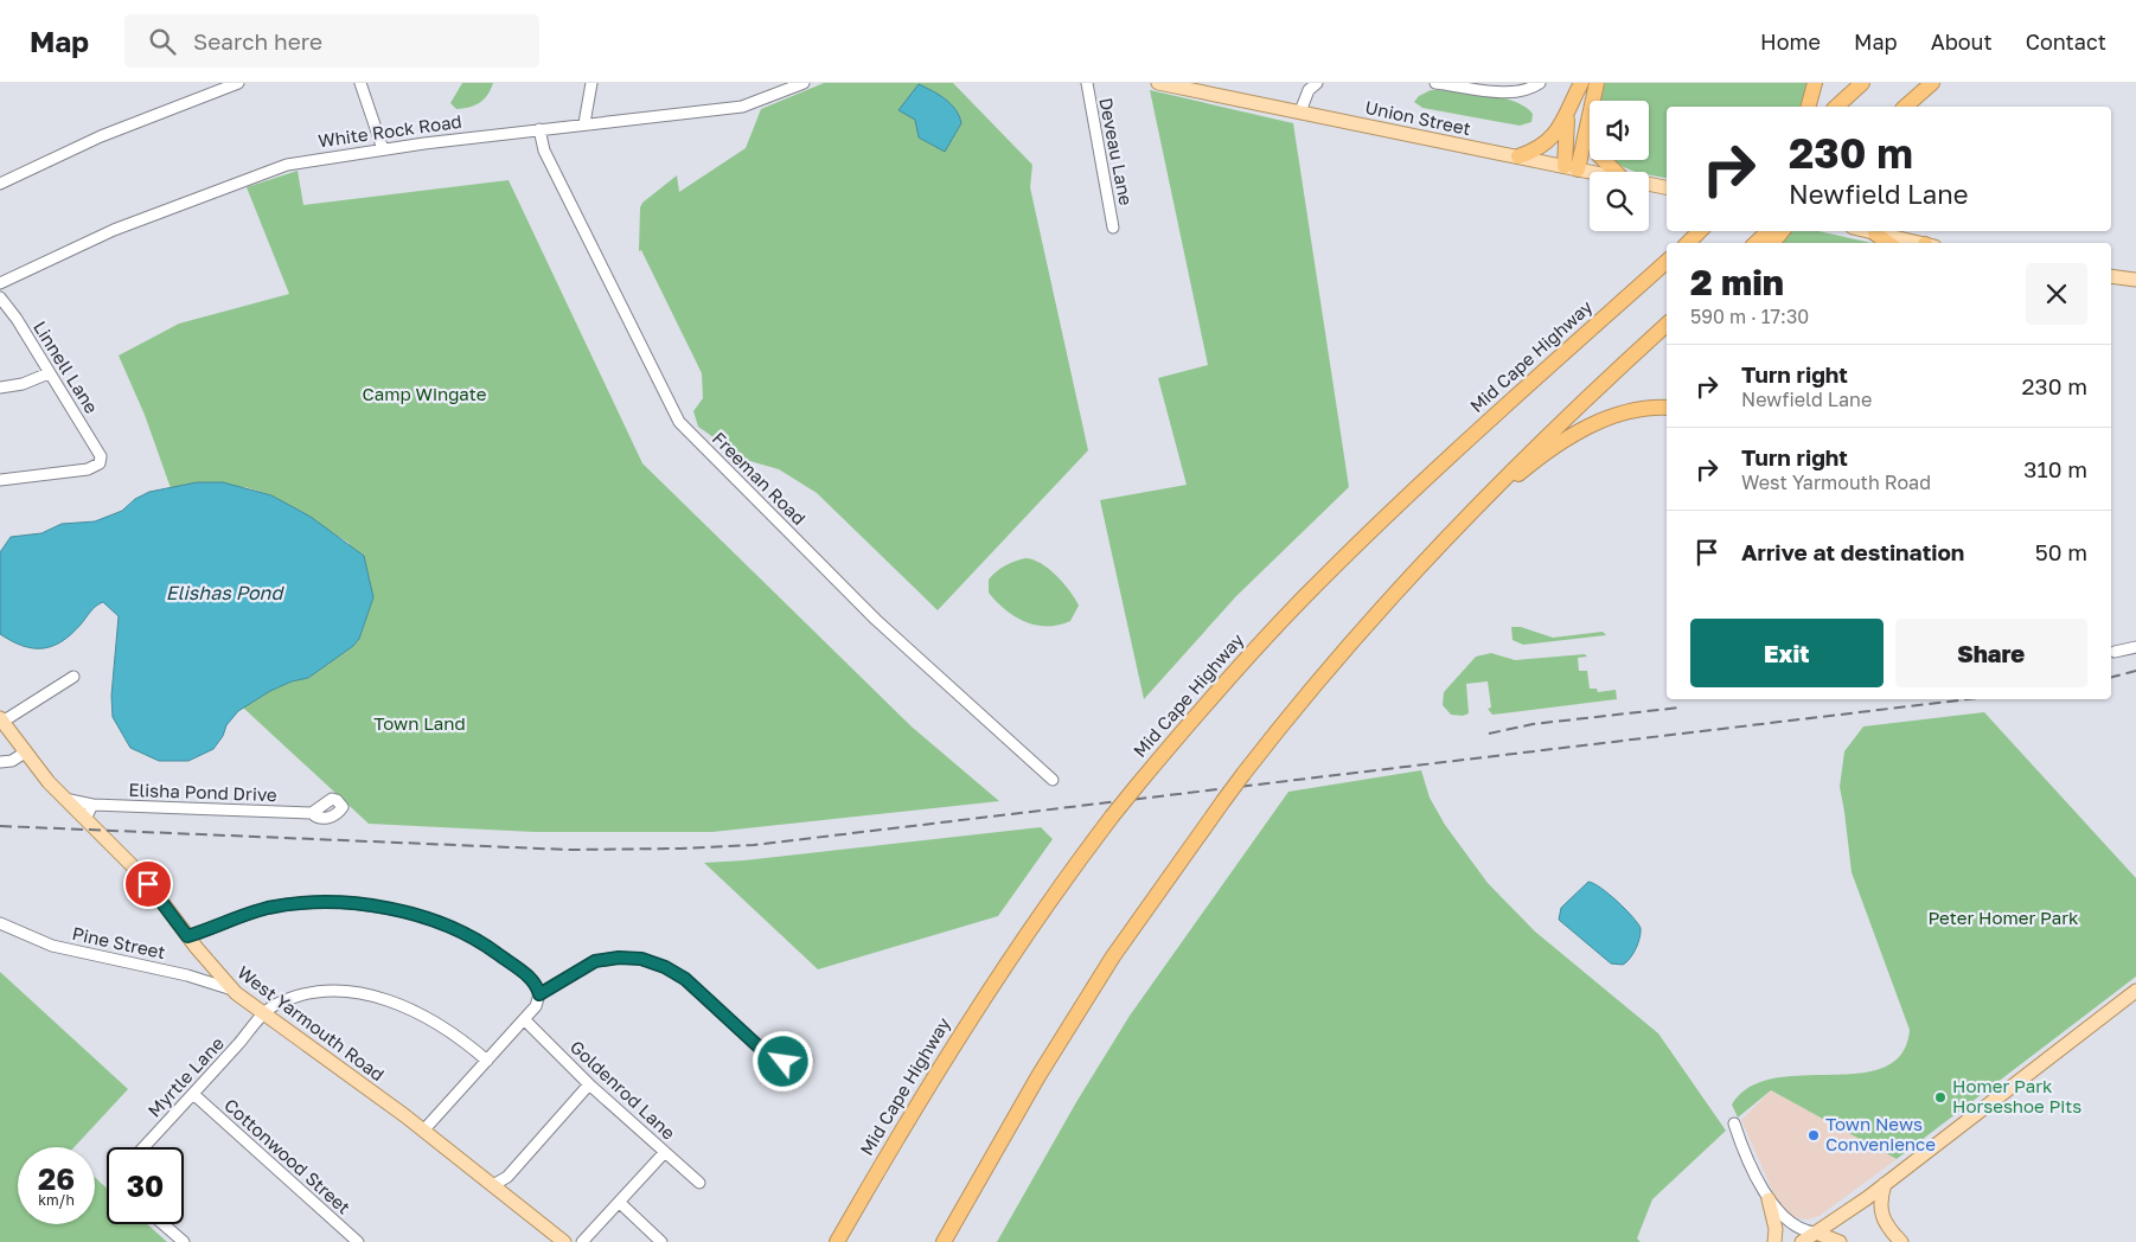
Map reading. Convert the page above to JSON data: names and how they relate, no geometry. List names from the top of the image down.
{
  "streets": {
    "highway": ["Mid Cape Highway"],
    "main road": ["Union Street", "West Yarmouth Road"],
    "street": [
      "White Rock Road",
      "Deveau Lane",
      "Linnell Lane",
      "Freeman Road",
      "Elisha Pond Drive",
      "Pine Street",
      "Myrtle Lane",
      "Goldenrod Lane",
      "Cottonwood Street"
    ]
  },
  "crossings": [
    ["White Rock Road", "Freeman Road"],
    ["Elisha Pond Drive", "West Yarmouth Road"],
    ["Pine Street", "West Yarmouth Road"],
    ["West Yarmouth Road", "Myrtle Lane"],
    ["Myrtle Lane", "Cottonwood Street"]
  ],
  "water": ["Elishas Pond"],
  "parks": ["Camp Wingate", "Town Land", "Peter Homer Park"],
  "places": ["Homer Park Horseshoe Pits", "Town News Convenience"],
  "page": {
    "header": "Map",
    "search": "Search here",
    "nav": [
      "Home",
      "Map",
      "About",
      "Contact"
    ],
    "turn": ["230 m", "Newfield Lane"],
    "heading": ["2 min", "590 m · 17:30"],
    "list": [
      {
        "name": "Turn right",
        "note": "Newfield Lane",
        "value": "230 m"
      },
      {
        "name": "Turn right",
        "note": "West Yarmouth Road",
        "value": "310 m"
      },
      {
        "name": "Arrive at destination",
        "value": "50 m"
      }
    ],
    "buttons": ["Exit", "Share"],
    "speed": "26 km/h",
    "limit": "30"
  }
}
